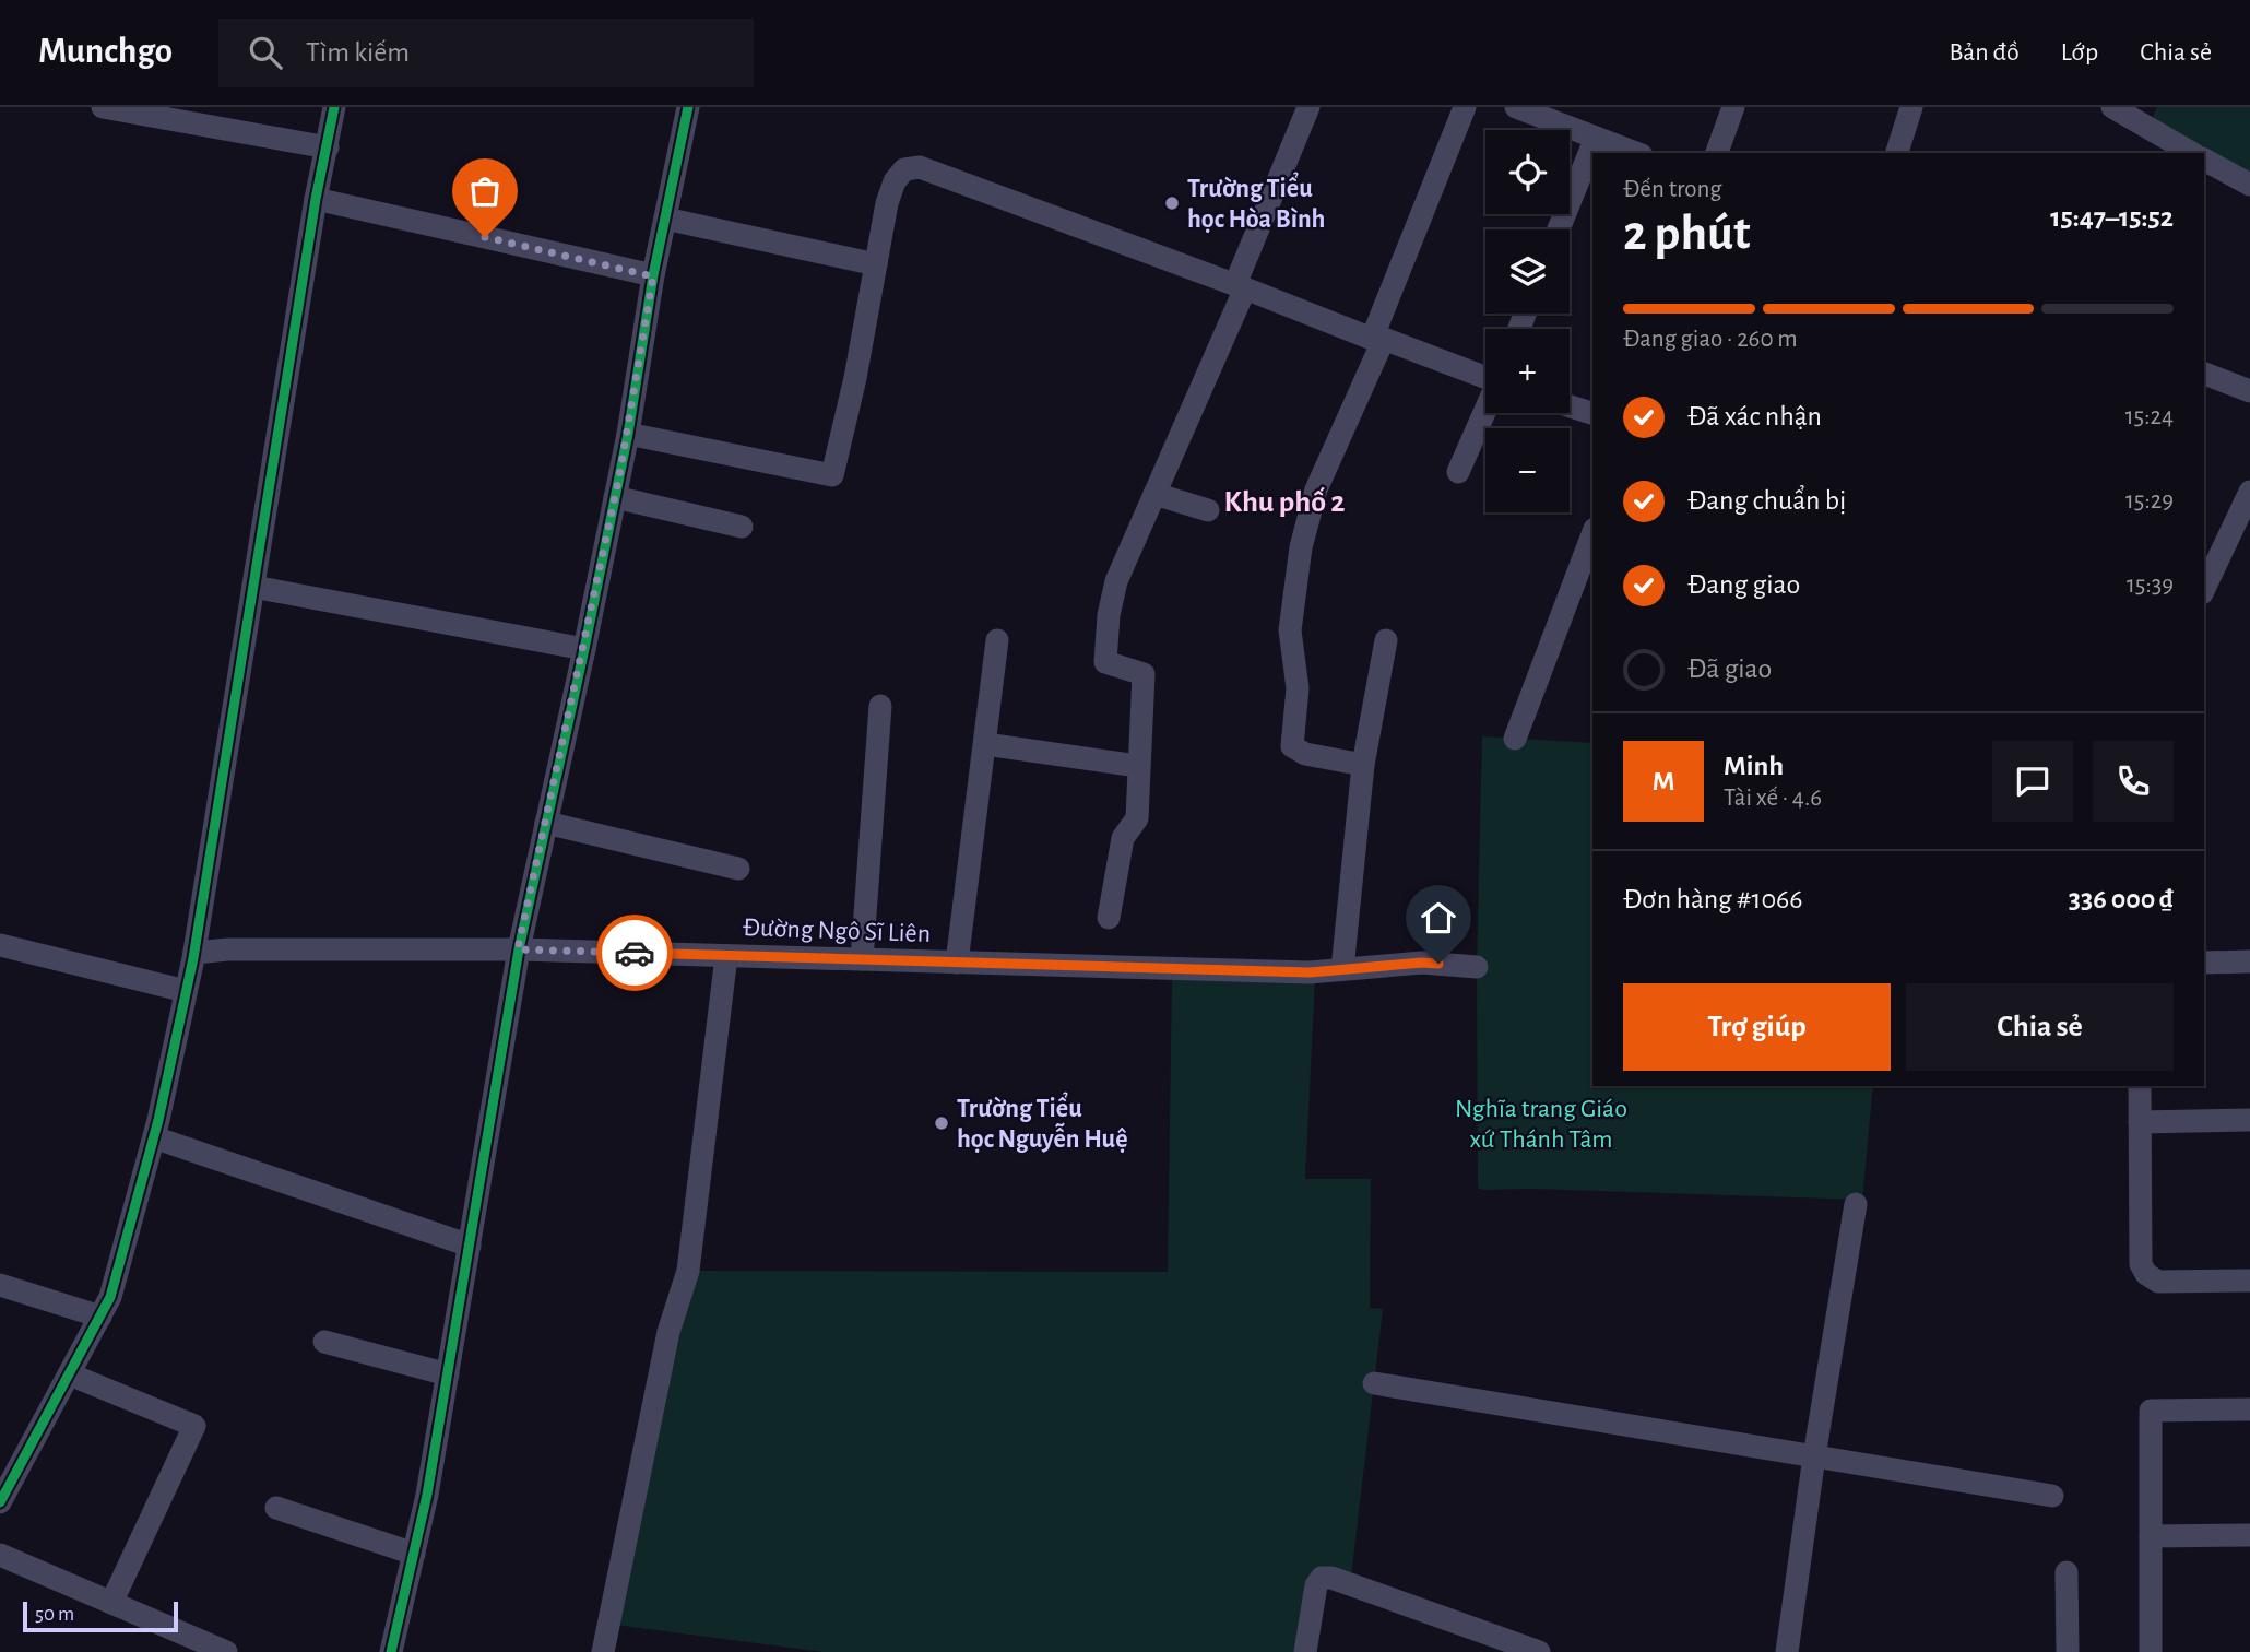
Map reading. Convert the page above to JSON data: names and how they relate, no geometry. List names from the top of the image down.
{
  "streets": {
    "street": ["Đường Ngô Sĩ Liên"]
  },
  "districts": ["Khu phố 2"],
  "parks": ["Nghĩa trang Giáo xứ Thánh Tâm"],
  "places": ["Trường Tiểu học Hòa Bình", "Trường Tiểu học Nguyễn Huệ"],
  "scale_bar": "50 m",
  "page": {
    "header": "Munchgo",
    "search": "Tìm kiếm",
    "nav": ["Bản đồ", "Lớp", "Chia sẻ"],
    "map_buttons": ["+", "−"],
    "heading": ["2 phút", "Đến trong", "15:47–15:52"],
    "panel": [
      "Minh",
      "Tài xế · 4.6",
      "Đơn hàng #1066",
      "336 000 ₫"
    ],
    "bar": "Đang giao · 260 m",
    "list": [
      ["Đã xác nhận", "15:24"],
      ["Đang chuẩn bị", "15:29"],
      ["Đang giao", "15:39"],
      "Đã giao"
    ],
    "round": "M",
    "buttons": ["Trợ giúp", "Chia sẻ"],
    "scale": "50 m"
  }
}
